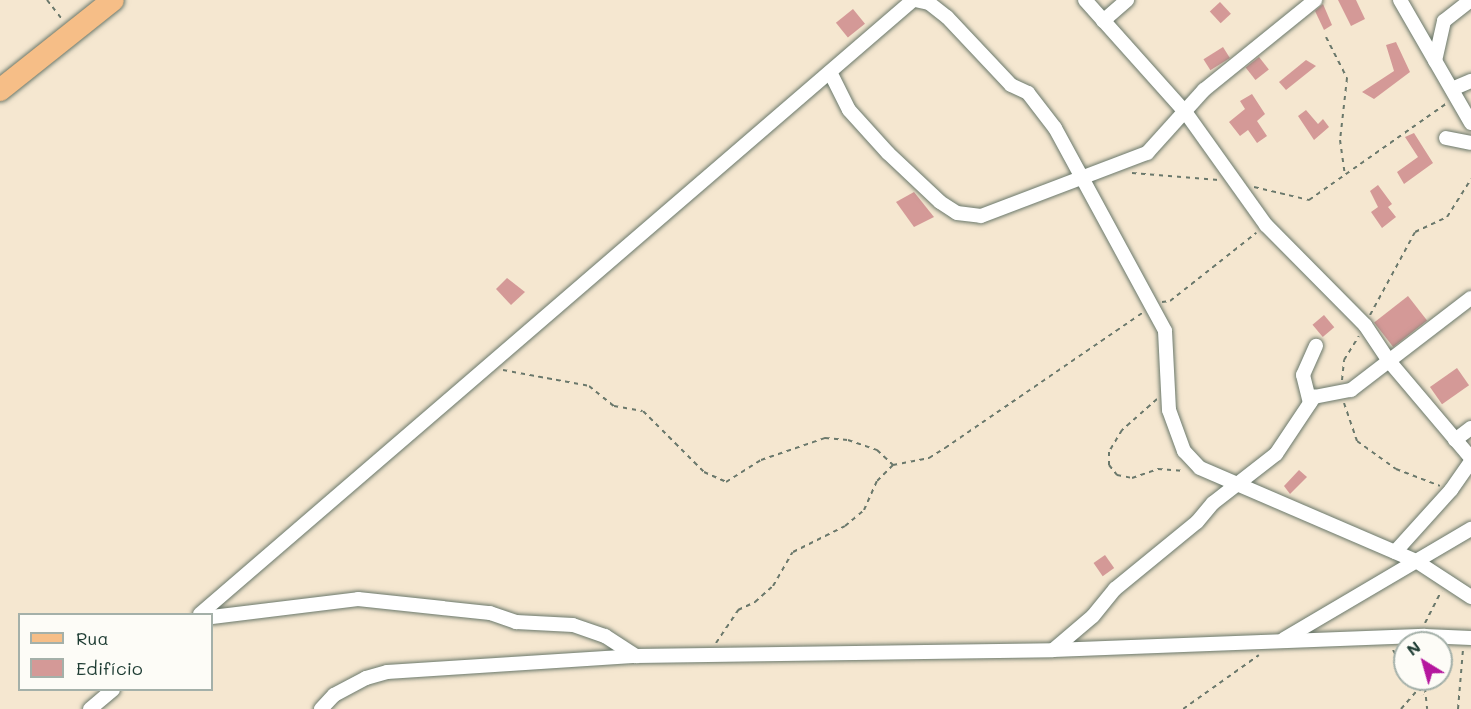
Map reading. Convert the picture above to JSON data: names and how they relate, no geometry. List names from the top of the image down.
{
  "legend": ["Rua", "Edifício"],
  "north": "top left"
}
